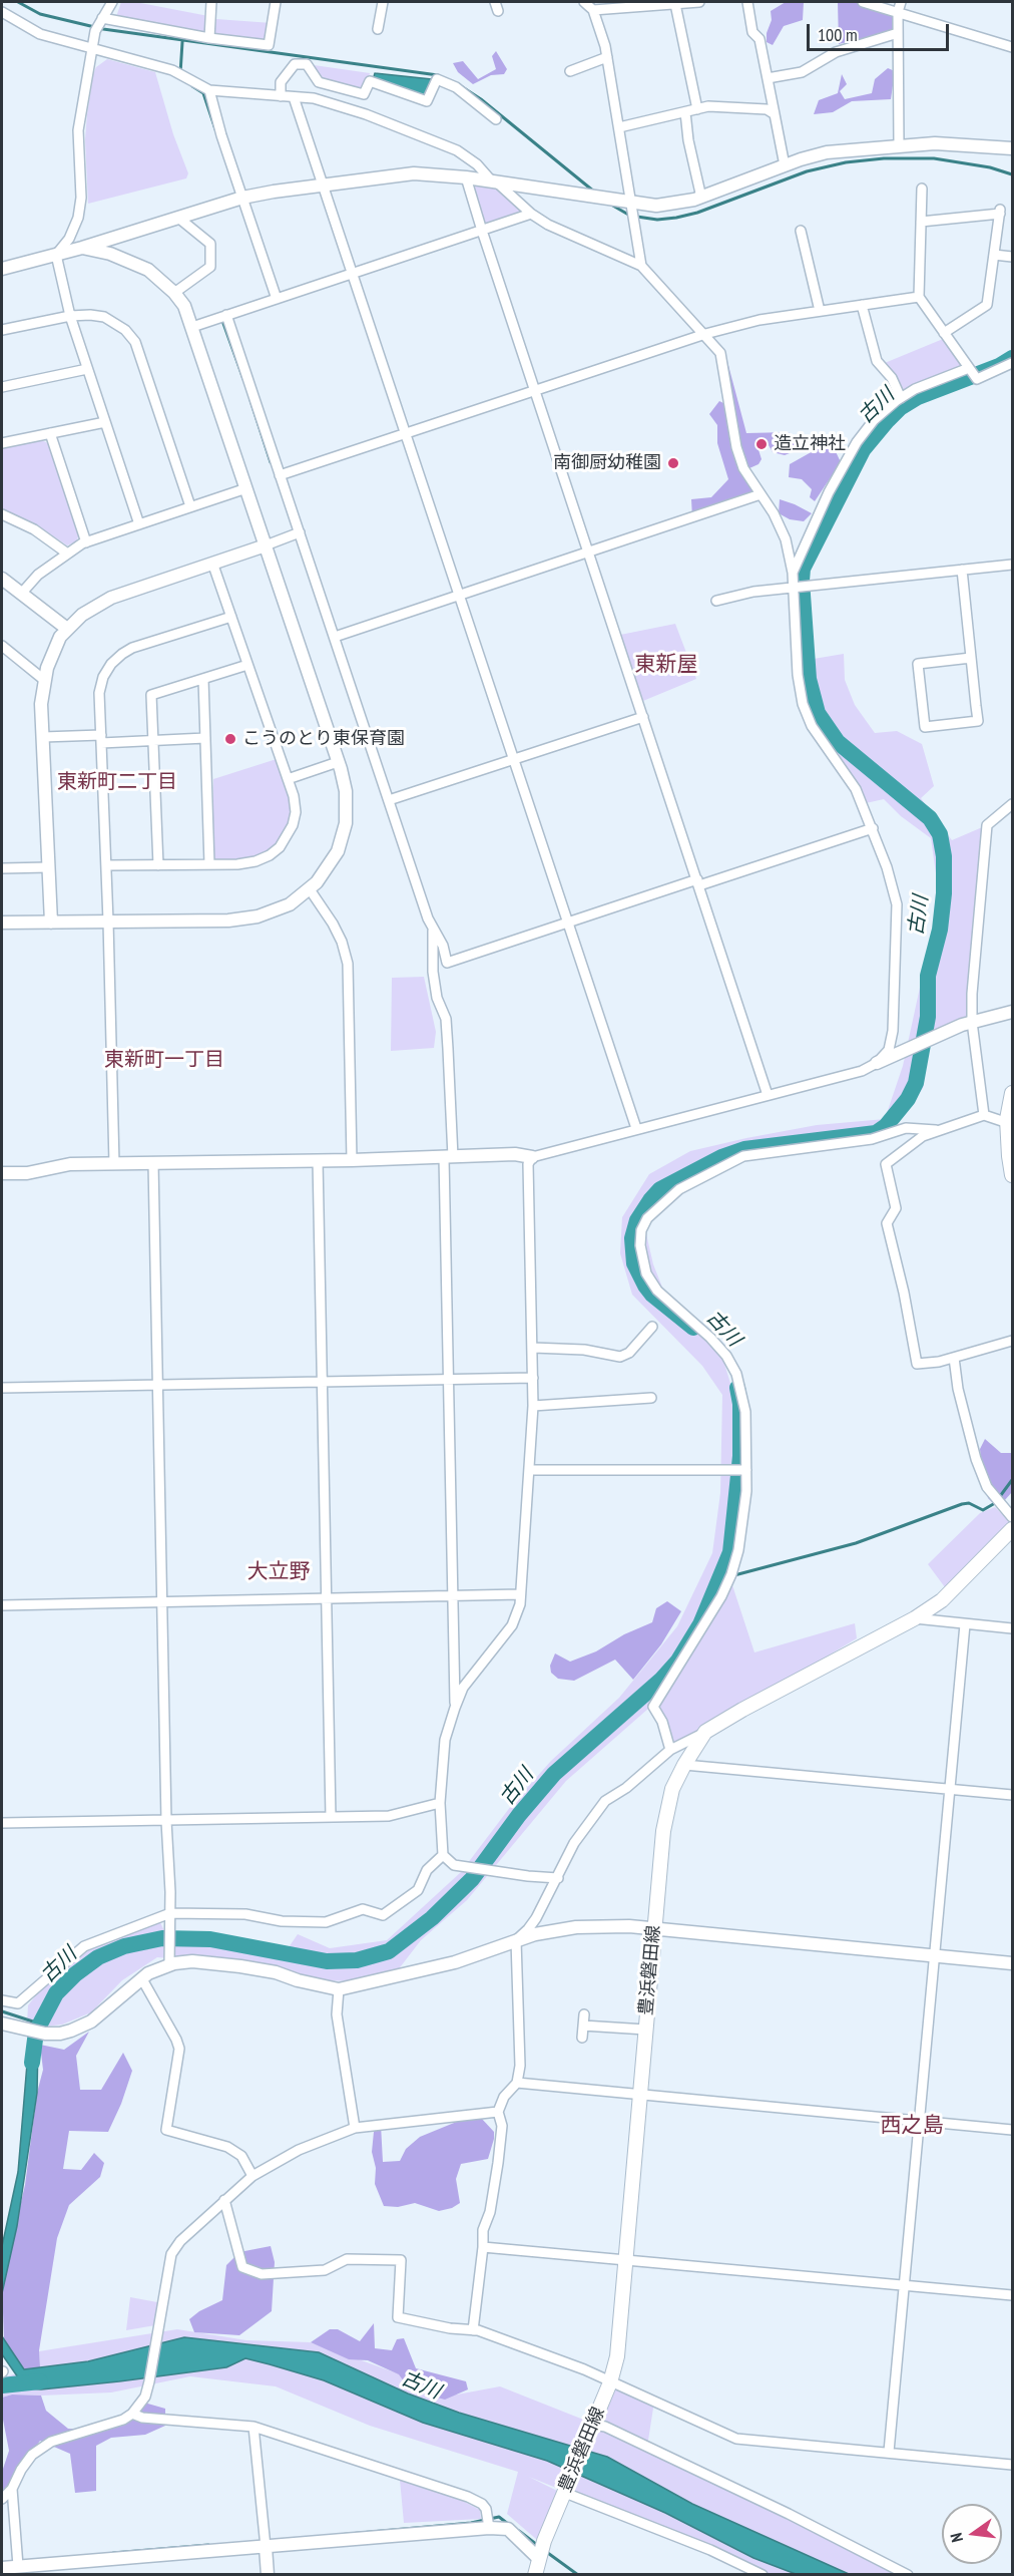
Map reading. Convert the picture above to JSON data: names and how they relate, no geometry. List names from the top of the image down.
{
  "streets": {
    "main road": ["豊浜磐田線"]
  },
  "districts": [
    "東新屋",
    "東新町二丁目",
    "東新町一丁目",
    "大立野",
    "西之島"
  ],
  "water": ["古川"],
  "places": ["造立神社", "南御厨幼稚園", "こうのとり東保育園"],
  "scale_bar": "100 m",
  "north": "left"
}
